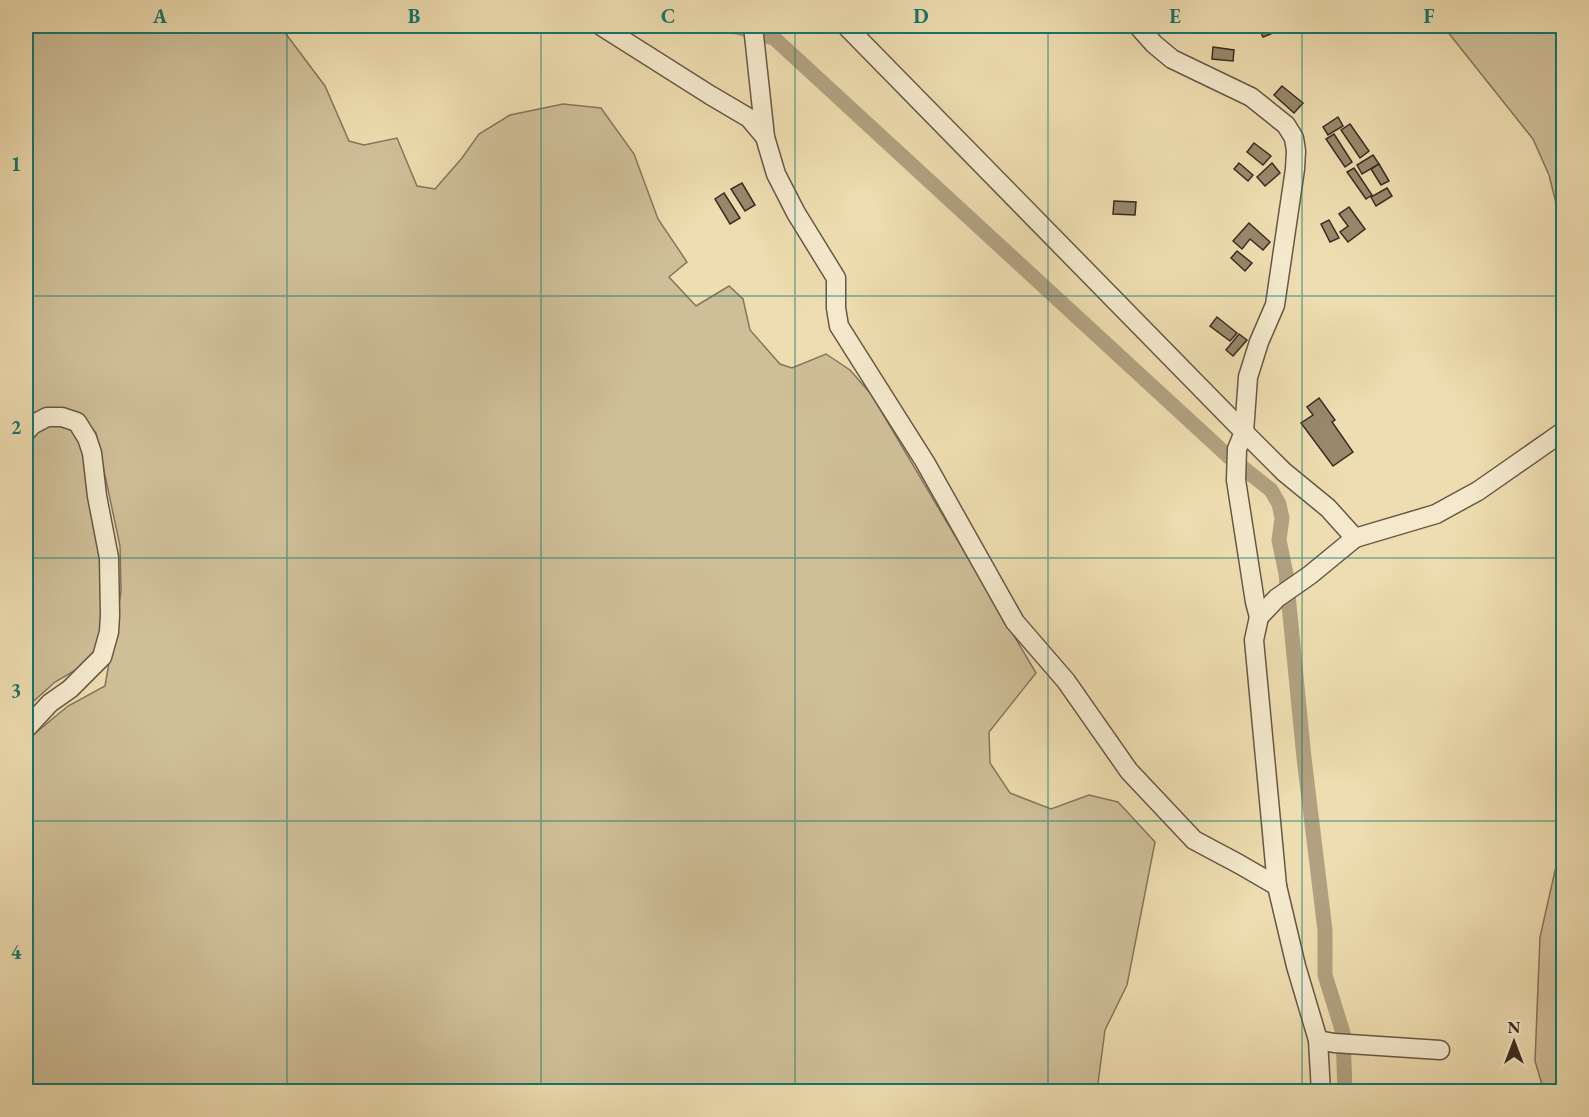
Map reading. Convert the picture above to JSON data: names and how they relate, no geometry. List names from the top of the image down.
{
  "north": "top",
  "grid": {
    "columns": [
      "A",
      "B",
      "C",
      "D",
      "E",
      "F"
    ],
    "rows": [
      "1",
      "2",
      "3",
      "4"
    ]
  }
}
